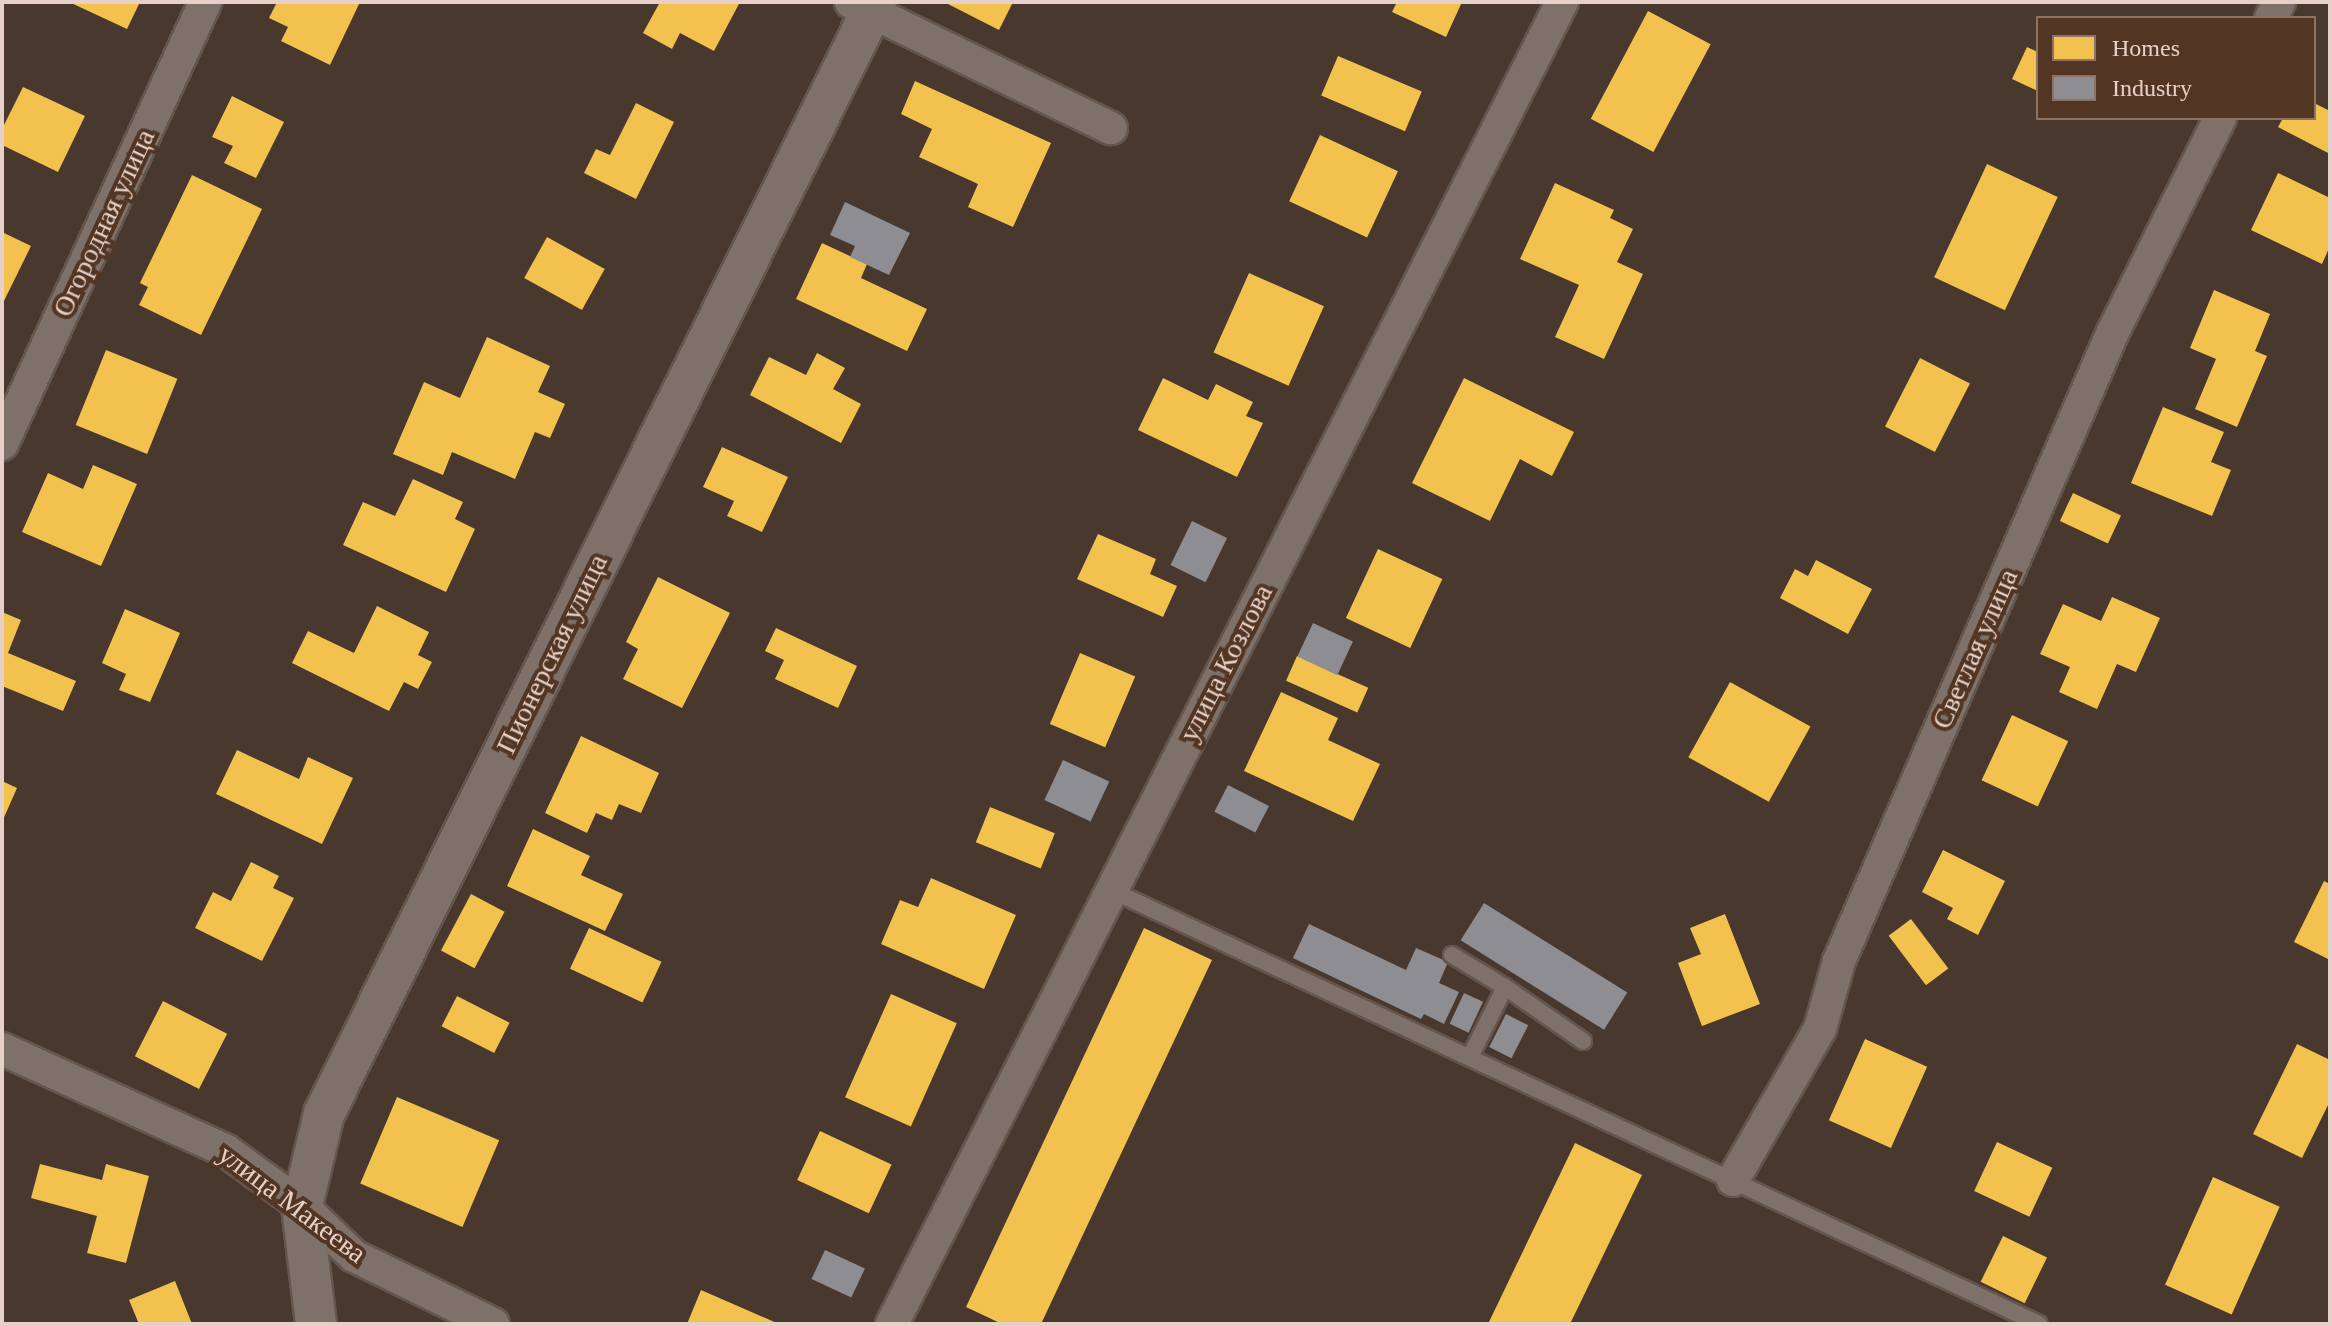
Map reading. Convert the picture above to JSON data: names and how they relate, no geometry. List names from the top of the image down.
{
  "streets": {
    "street": [
      "Огородная улица",
      "Светлая улица",
      "Пионерская улица",
      "улица Козлова",
      "улица Макеева"
    ]
  },
  "crossings": [
    ["Пионерская улица", "улица Макеева"]
  ],
  "legend": ["Homes", "Industry"]
}
